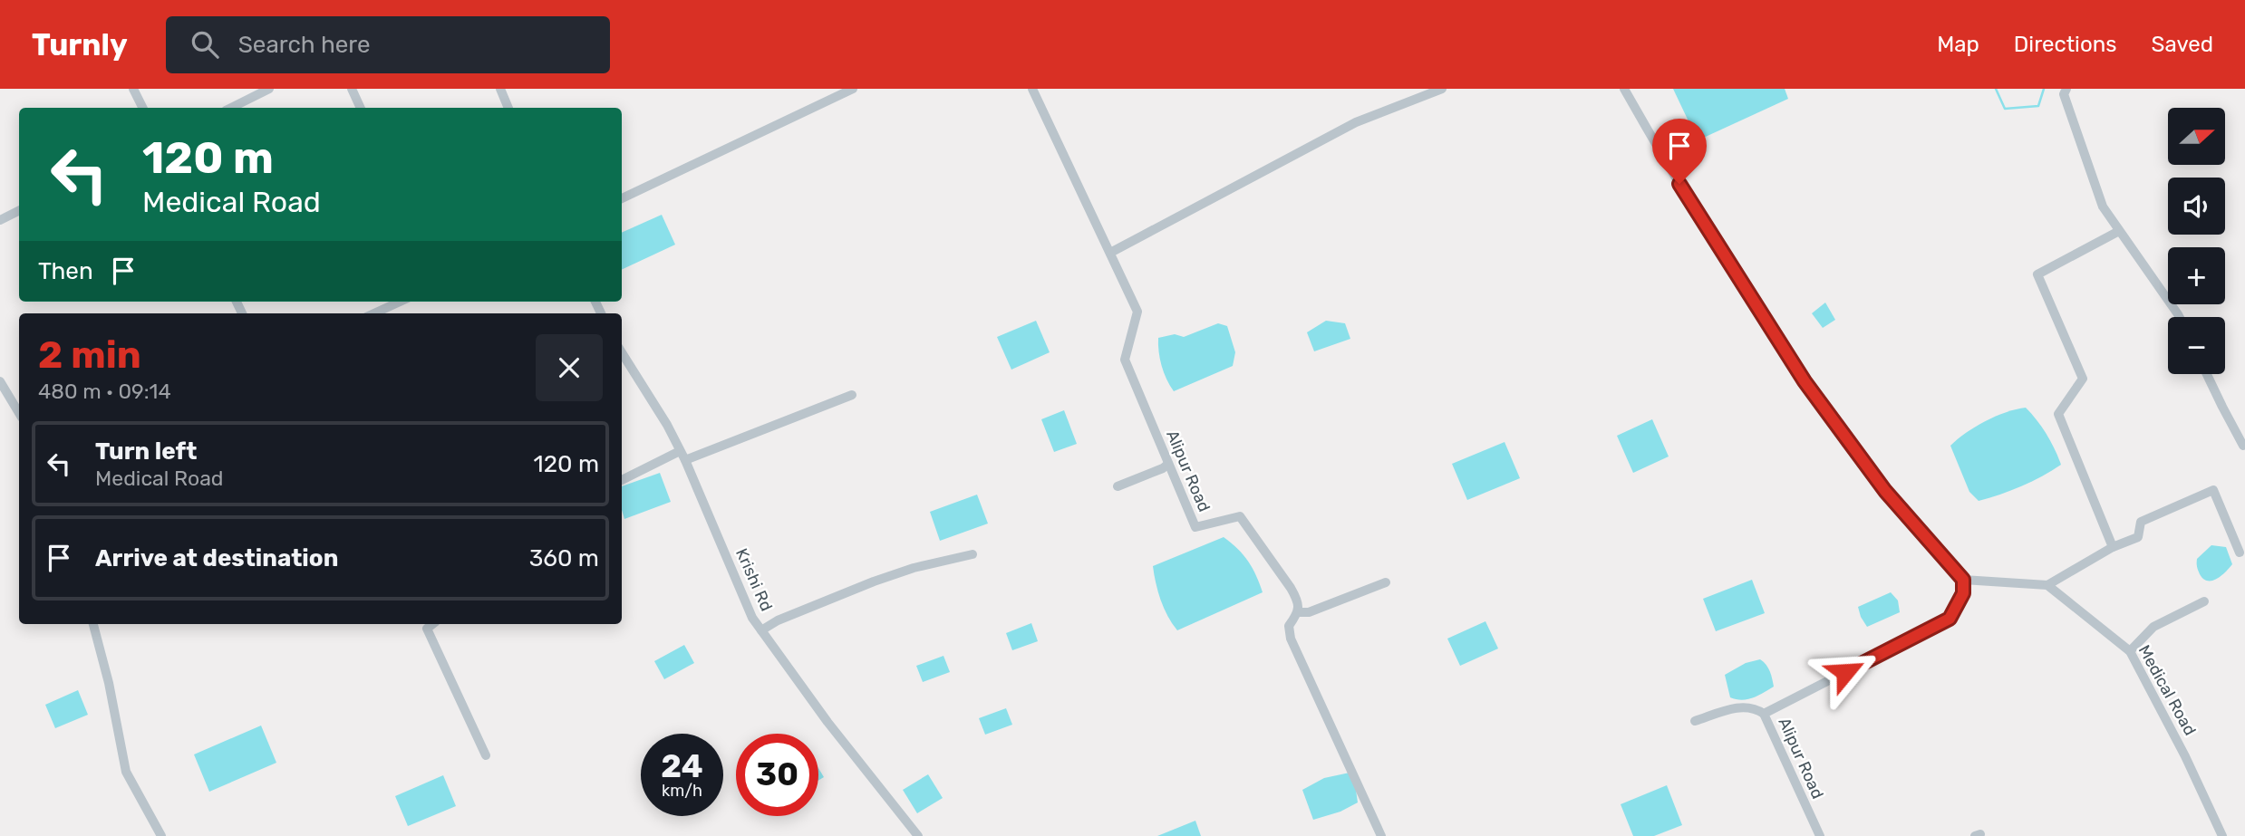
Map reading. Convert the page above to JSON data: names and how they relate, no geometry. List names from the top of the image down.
{
  "streets": {
    "street": ["Alipur Road", "Krishi Rd", "Medical Road"]
  },
  "north": "right",
  "page": {
    "header": "Turnly",
    "search": "Search here",
    "nav": ["Map", "Directions", "Saved"],
    "map_buttons": ["+", "−"],
    "turn": ["120 m", "Medical Road"],
    "then": "Then",
    "heading": ["2 min", "480 m · 09:14"],
    "list": [
      {
        "name": "Turn left",
        "note": "Medical Road",
        "value": "120 m"
      },
      {
        "name": "Arrive at destination",
        "value": "360 m"
      }
    ],
    "speed": "24 km/h",
    "limit": "30"
  }
}
